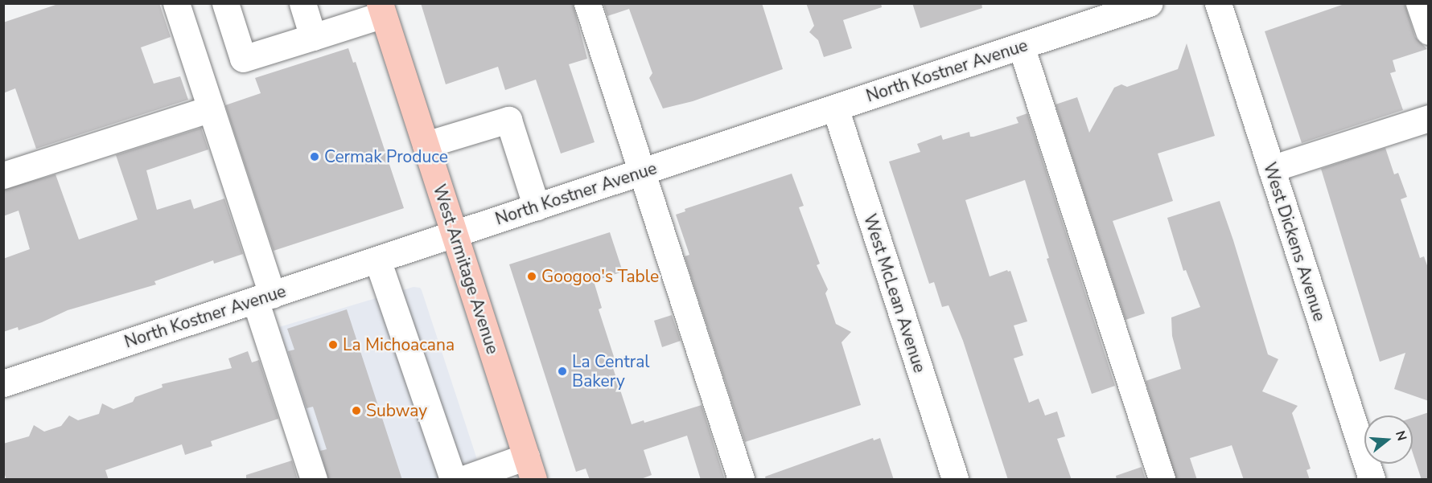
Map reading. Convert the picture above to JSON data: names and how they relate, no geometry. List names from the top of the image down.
{
  "streets": {
    "main road": ["West Armitage Avenue"],
    "street": ["North Kostner Avenue", "West Dickens Avenue", "West McLean Avenue"]
  },
  "crossings": [
    ["North Kostner Avenue", "West Armitage Avenue"],
    ["North Kostner Avenue", "West McLean Avenue"]
  ],
  "places": [
    "Cermak Produce",
    "Googoo's Table",
    "La Michoacana",
    "La Central Bakery",
    "Subway"
  ],
  "north": "right"
}
